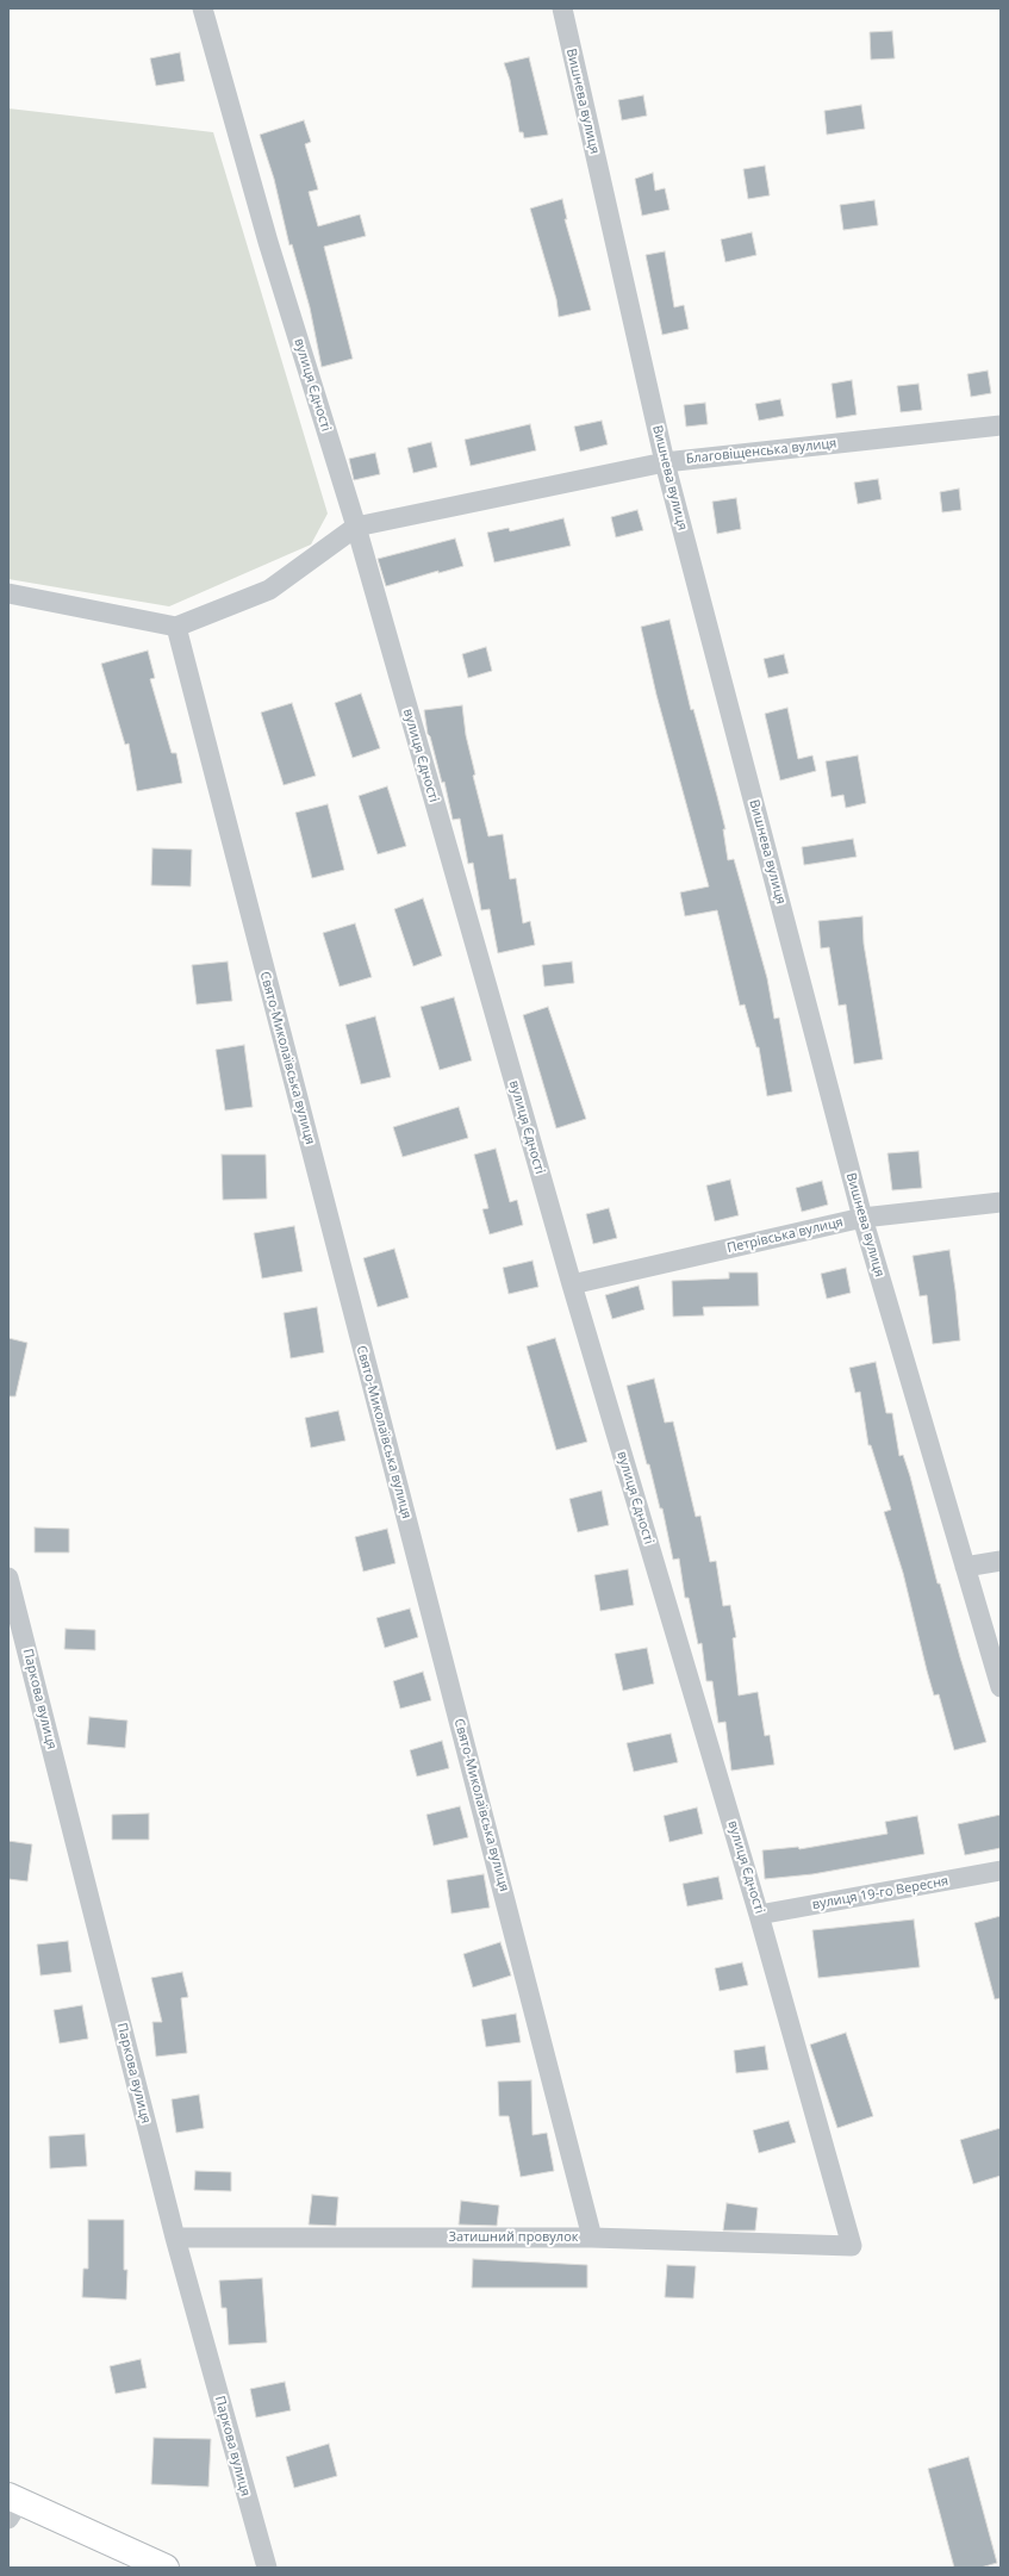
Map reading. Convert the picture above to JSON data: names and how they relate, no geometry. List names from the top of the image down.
{
  "streets": {
    "street": [
      "Вишнева вулиця",
      "вулиця Єдності",
      "Благовіщенська вулиця",
      "Свято-Миколаївська вулиця",
      "Петрівська вулиця",
      "Паркова вулиця",
      "вулиця 19-го Вересня",
      "Затишний провулок"
    ]
  },
  "crossings": [
    ["Вишнева вулиця", "Благовіщенська вулиця"],
    ["Вишнева вулиця", "Петрівська вулиця"],
    ["вулиця Єдності", "Благовіщенська вулиця"],
    ["вулиця Єдності", "Петрівська вулиця"],
    ["вулиця Єдності", "вулиця 19-го Вересня"],
    ["вулиця Єдності", "Затишний провулок"],
    ["Свято-Миколаївська вулиця", "Затишний провулок"],
    ["Паркова вулиця", "Затишний провулок"]
  ]
}
